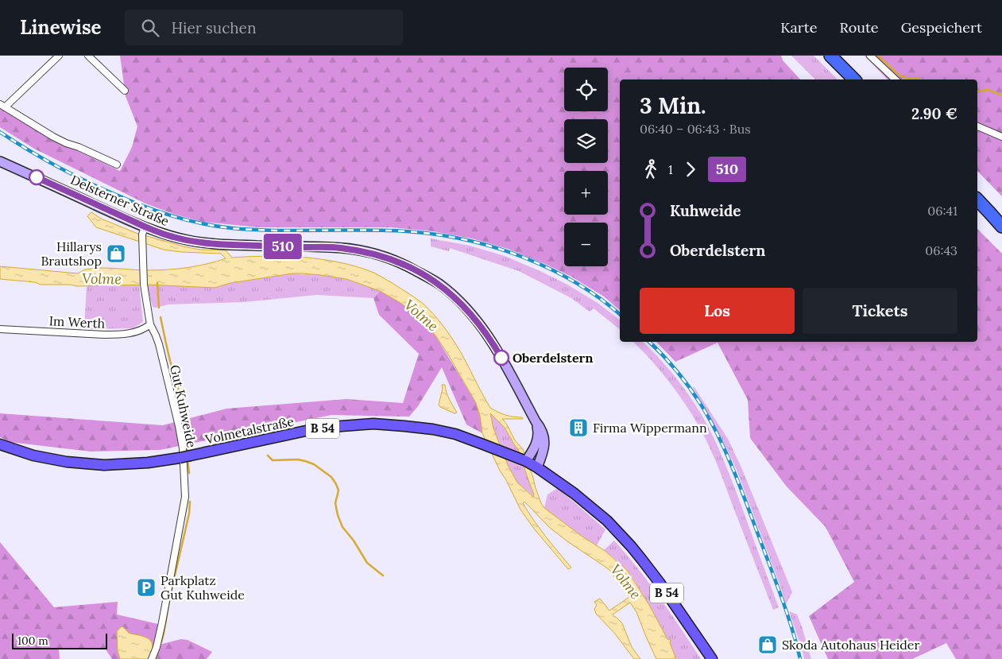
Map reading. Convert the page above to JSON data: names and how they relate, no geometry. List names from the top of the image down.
{
  "streets": {
    "main road": ["B 54", "Volmetalstraße"],
    "street": ["Delsterner Straße", "Im Werth", "Gut Kuhweide"]
  },
  "crossings": [
    ["Delsterner Straße", "Gut Kuhweide"],
    ["Delsterner Straße", "B 54"],
    ["Delsterner Straße", "Volmetalstraße"],
    ["Im Werth", "Gut Kuhweide"],
    ["B 54", "Volmetalstraße"]
  ],
  "water": ["Volme"],
  "places": {
    "shop": ["Hillarys Brautshop", "Skoda Autohaus Heider"],
    "other": ["Oberdelstern"],
    "building": ["Firma Wippermann"],
    "parking": ["Parkplatz Gut Kuhweide"]
  },
  "lines": ["bus line 510"],
  "scale_bar": "100 m",
  "page": {
    "header": "Linewise",
    "search": "Hier suchen",
    "nav": ["Karte", "Route", "Gespeichert"],
    "on_map": "510",
    "map_buttons": ["+", "−"],
    "heading": ["3 Min.", "06:40 – 06:43 · Bus", "2.90 €"],
    "legs": ["1", "510"],
    "list": [
      {
        "name": "Kuhweide",
        "value": "06:41"
      },
      {
        "name": "Oberdelstern",
        "value": "06:43"
      }
    ],
    "buttons": ["Los", "Tickets"],
    "scale": "100 m"
  }
}
